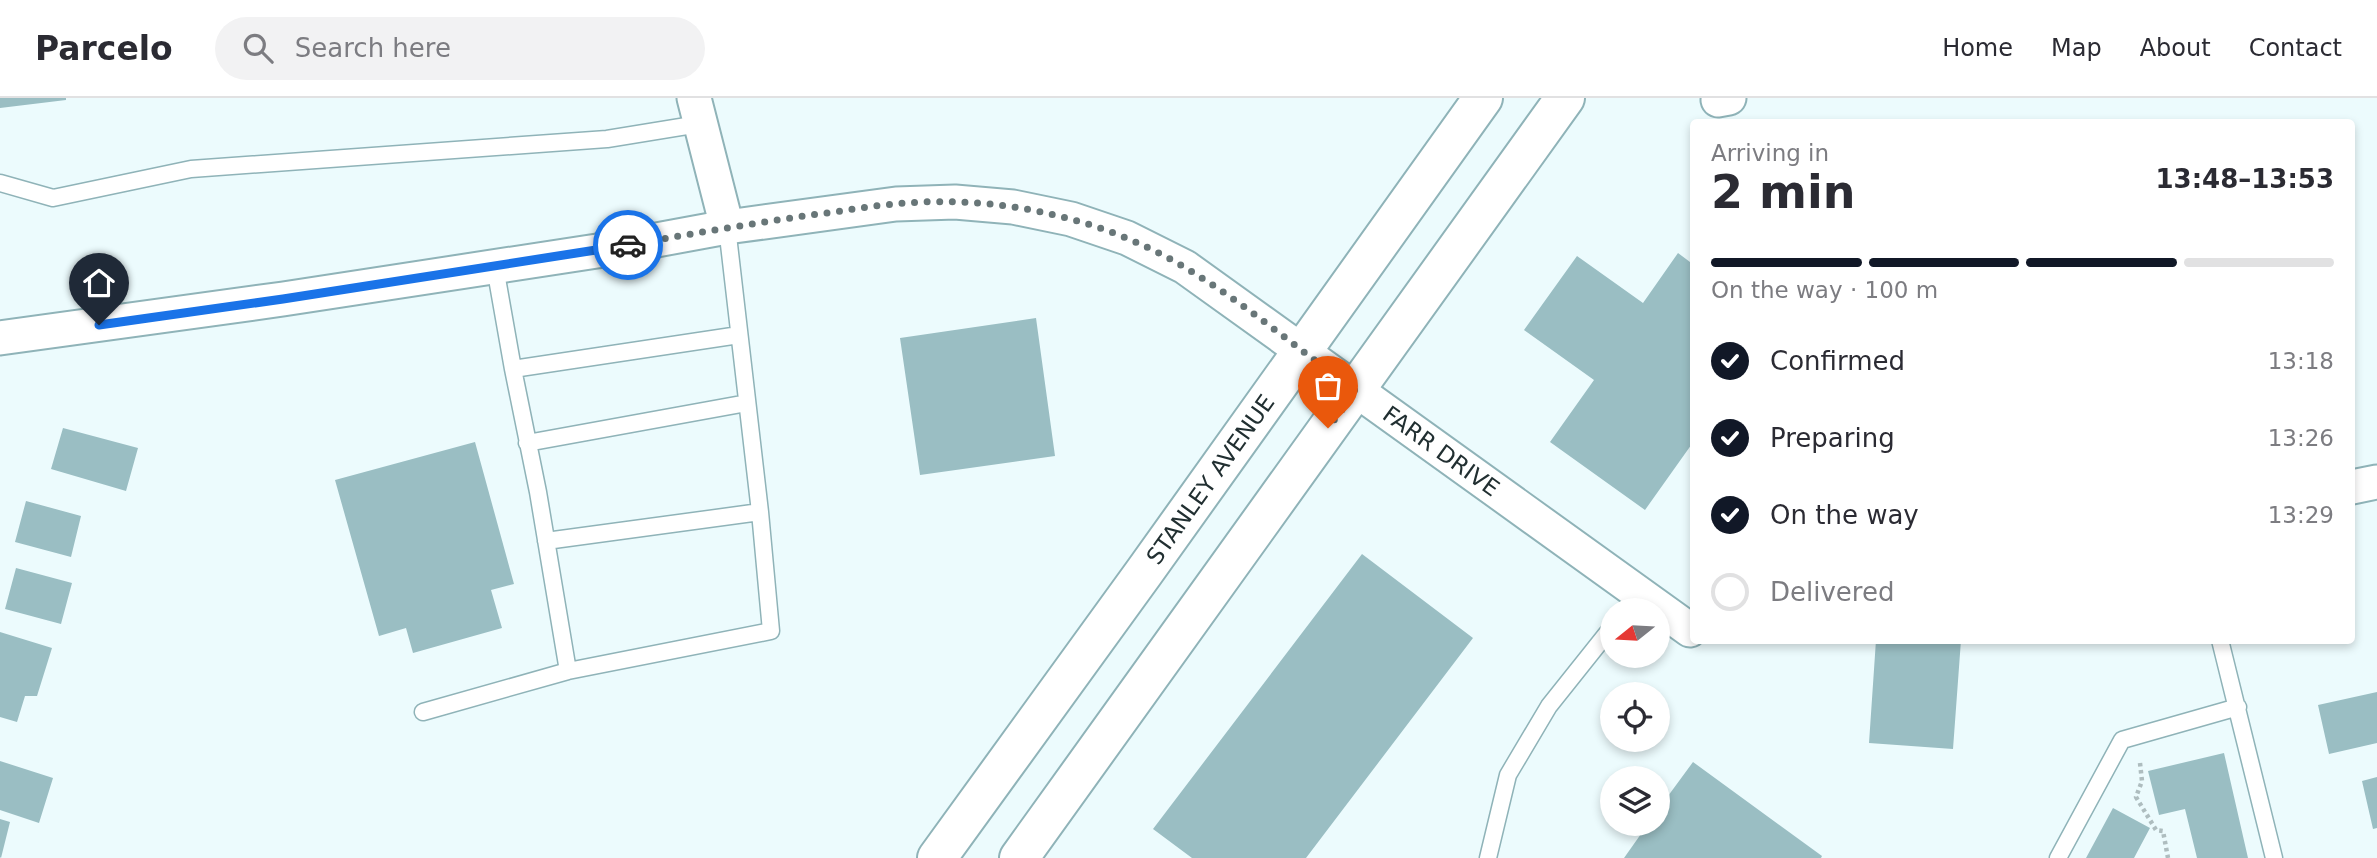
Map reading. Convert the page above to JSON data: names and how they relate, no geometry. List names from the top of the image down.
{
  "streets": {
    "main road": ["STANLEY AVENUE"],
    "street": ["FARR DRIVE"]
  },
  "crossings": [
    ["FARR DRIVE", "STANLEY AVENUE"]
  ],
  "north": "left",
  "page": {
    "header": "Parcelo",
    "search": "Search here",
    "nav": [
      "Home",
      "Map",
      "About",
      "Contact"
    ],
    "heading": ["2 min", "Arriving in", "13:48–13:53"],
    "bar": "On the way · 100 m",
    "list": [
      ["Confirmed", "13:18"],
      ["Preparing", "13:26"],
      ["On the way", "13:29"],
      "Delivered"
    ]
  }
}
